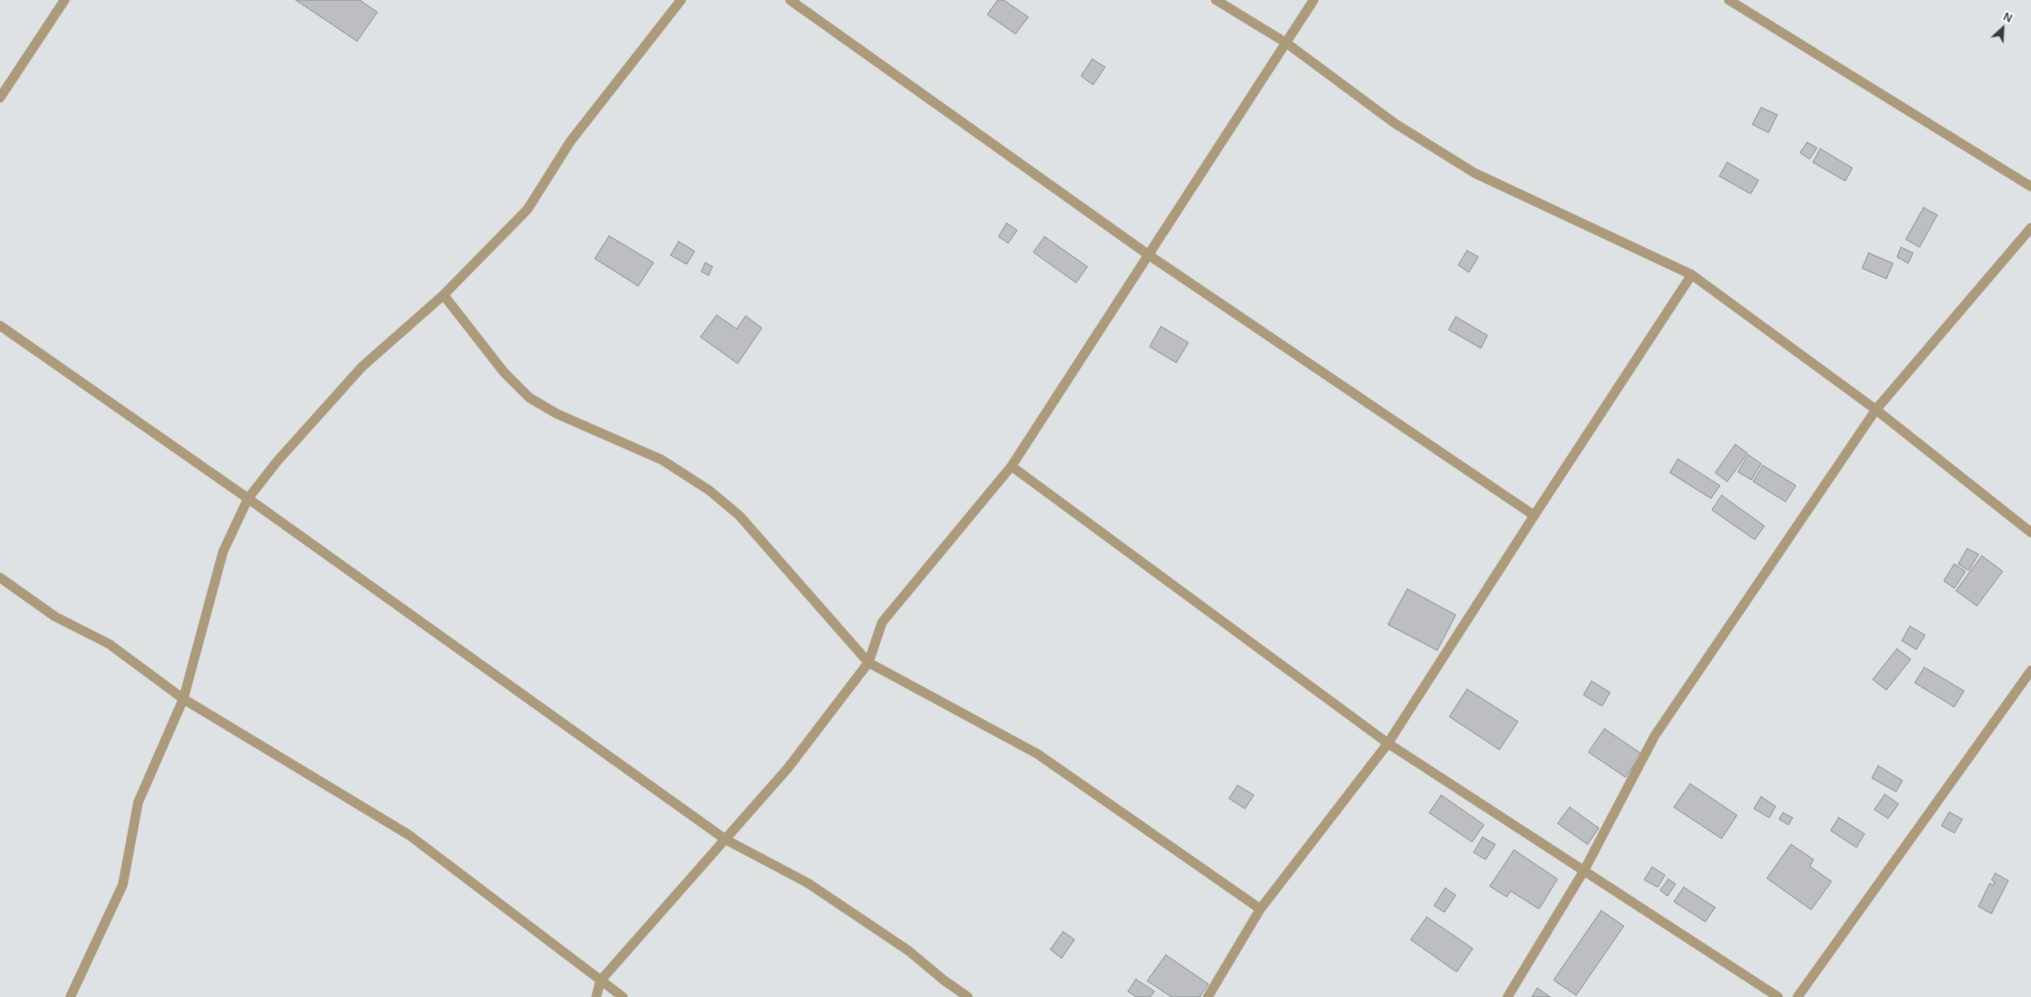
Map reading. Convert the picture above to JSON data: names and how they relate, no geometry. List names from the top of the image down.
{
  "north": "top right"
}
